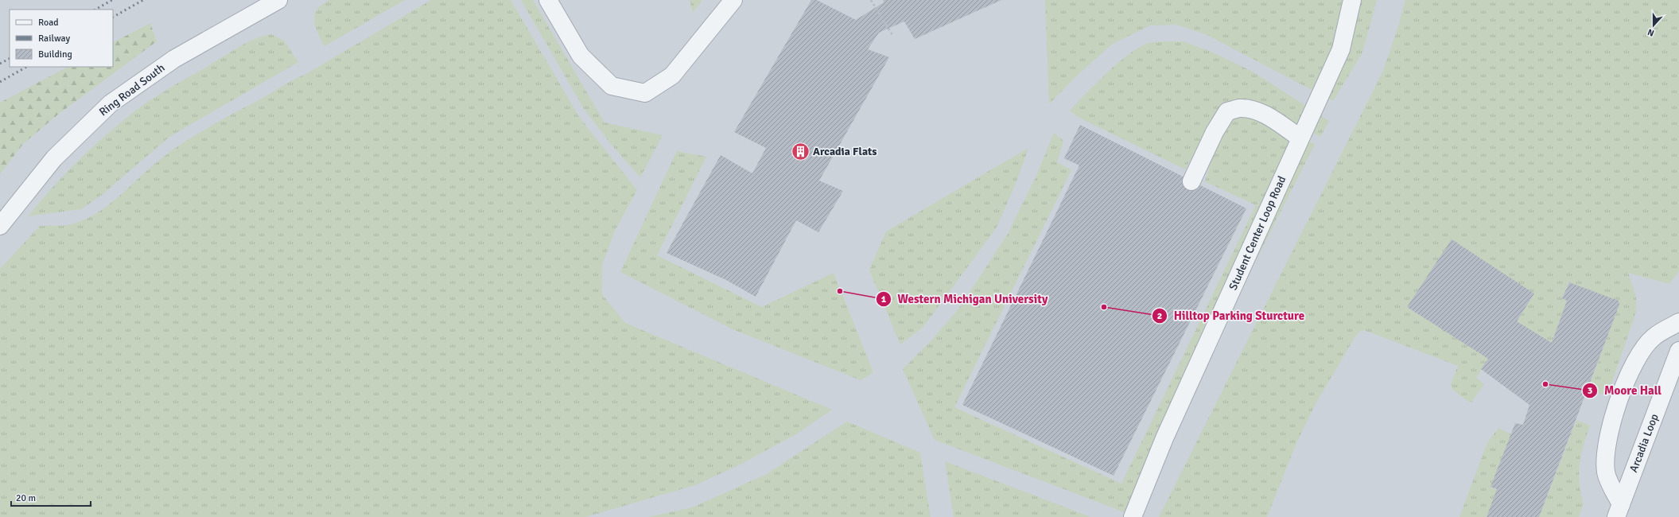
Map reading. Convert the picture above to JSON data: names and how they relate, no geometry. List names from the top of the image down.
{
  "streets": {
    "street": ["Ring Road South", "Student Center Loop Road", "Arcadia Loop"]
  },
  "places": {
    "building": ["Arcadia Flats"],
    "other": ["Western Michigan University", "Hilltop Parking Sturcture", "Moore Hall"]
  },
  "legend": ["Road", "Railway", "Building"],
  "scale_bar": "20 m",
  "north": "bottom"
}
